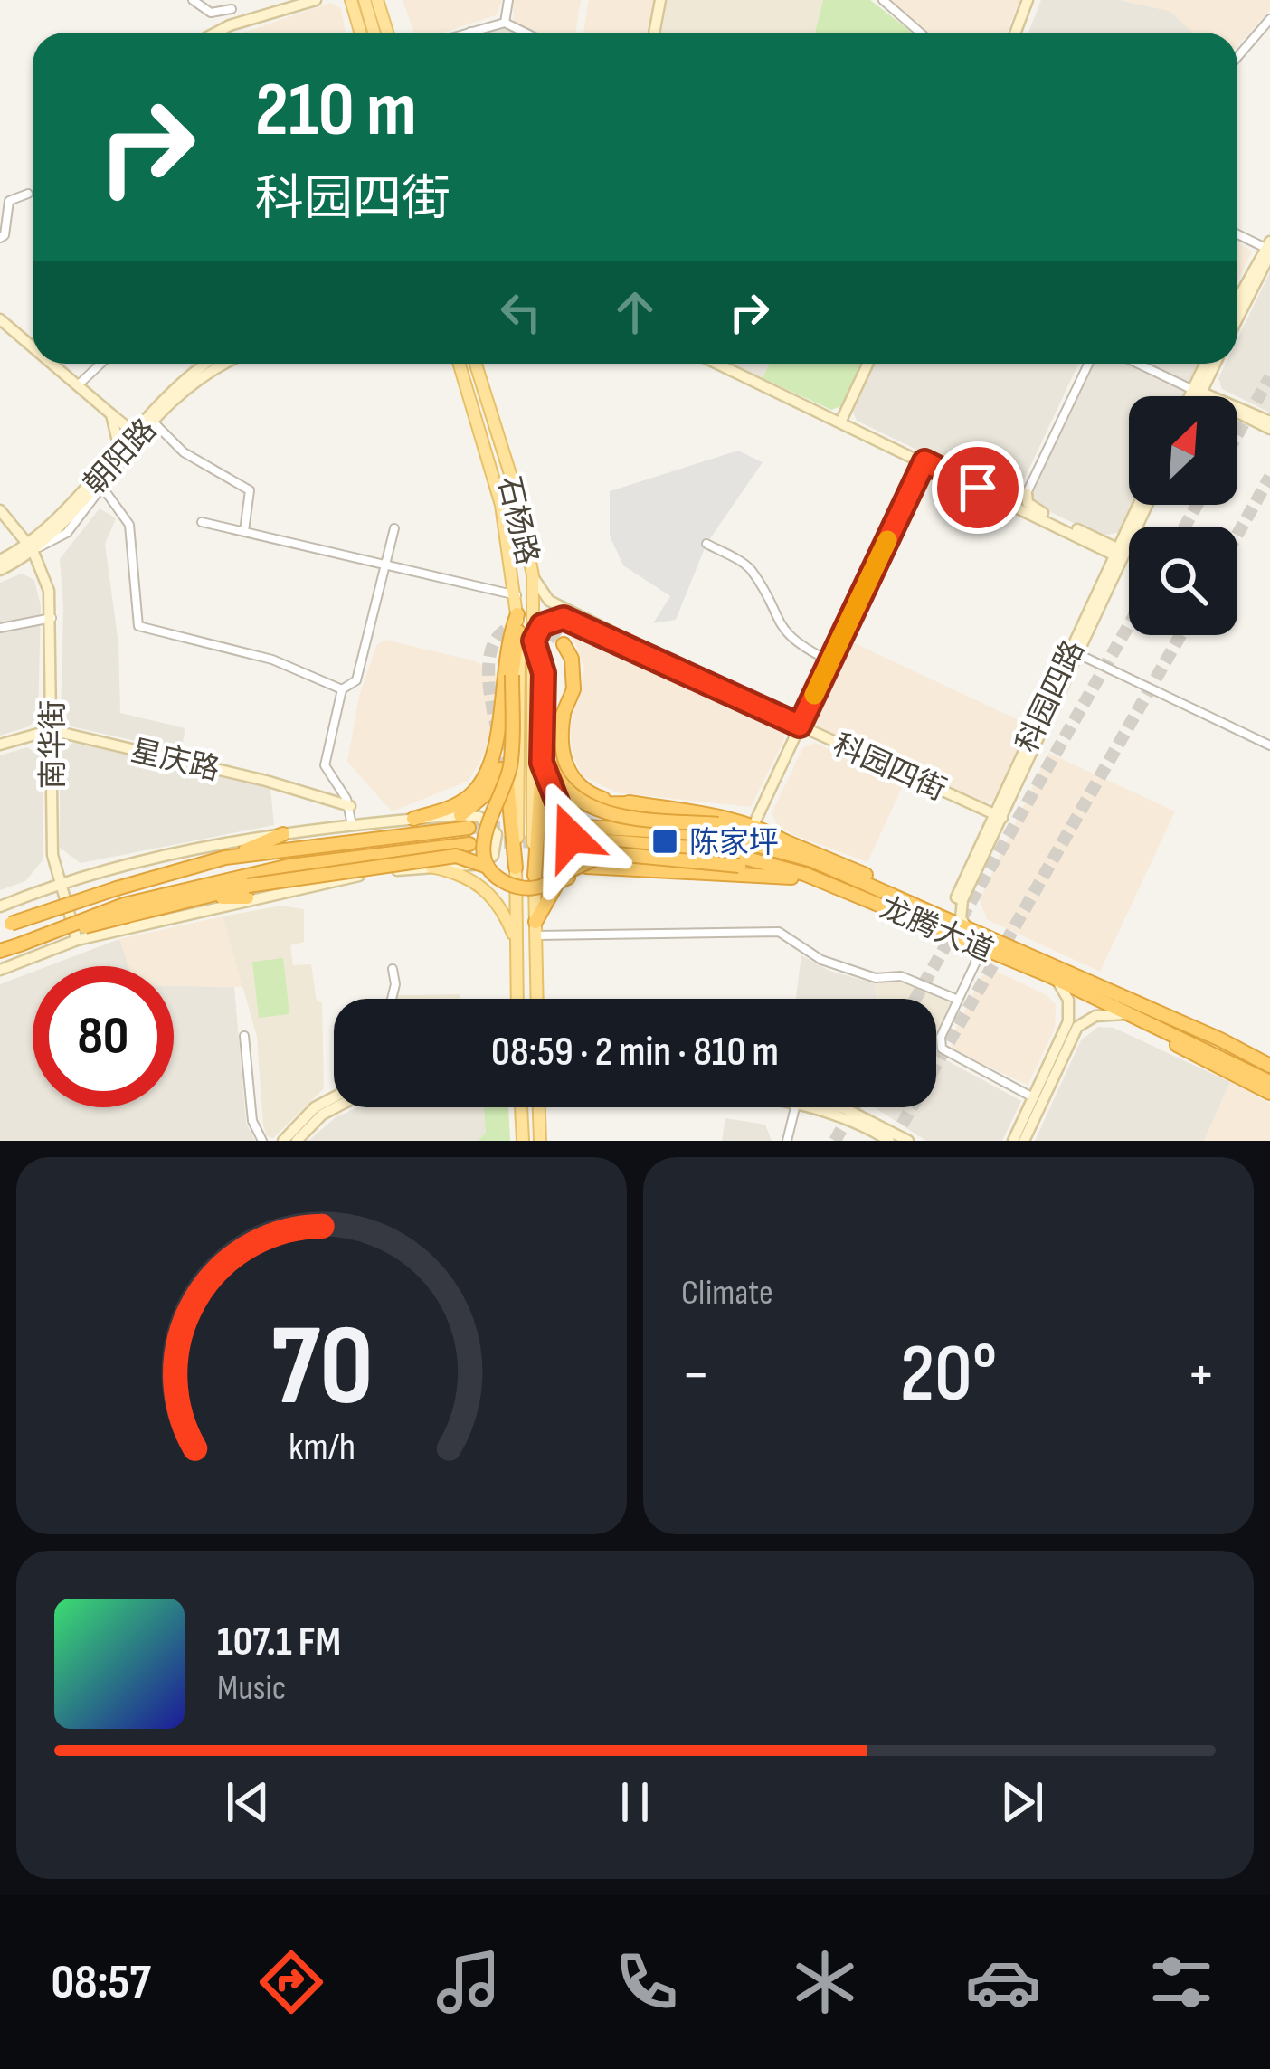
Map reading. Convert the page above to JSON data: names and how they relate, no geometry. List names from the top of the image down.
{
  "streets": {
    "highway": ["龙腾大道"],
    "main road": ["石杨路"],
    "street": [
      "朝阳路",
      "科园四路",
      "南华街",
      "星庆路",
      "科园四街"
    ]
  },
  "crossings": [
    ["朝阳路", "南华街"],
    ["石杨路", "科园四街"],
    ["科园四路", "科园四街"],
    ["科园四路", "龙腾大道"],
    ["南华街", "星庆路"]
  ],
  "places": {
    "transit": ["陈家坪"]
  },
  "north": "top right",
  "page": {
    "turn": ["210 m", "科园四街"],
    "limit": "80",
    "trip": "08:59 · 2 min · 810 m",
    "tile": "Climate",
    "heat": ["−", "20°", "+"],
    "song": ["107.1 FM", "Music"],
    "tabs": "08:57",
    "gauge": ["70", "km/h"]
  }
}
